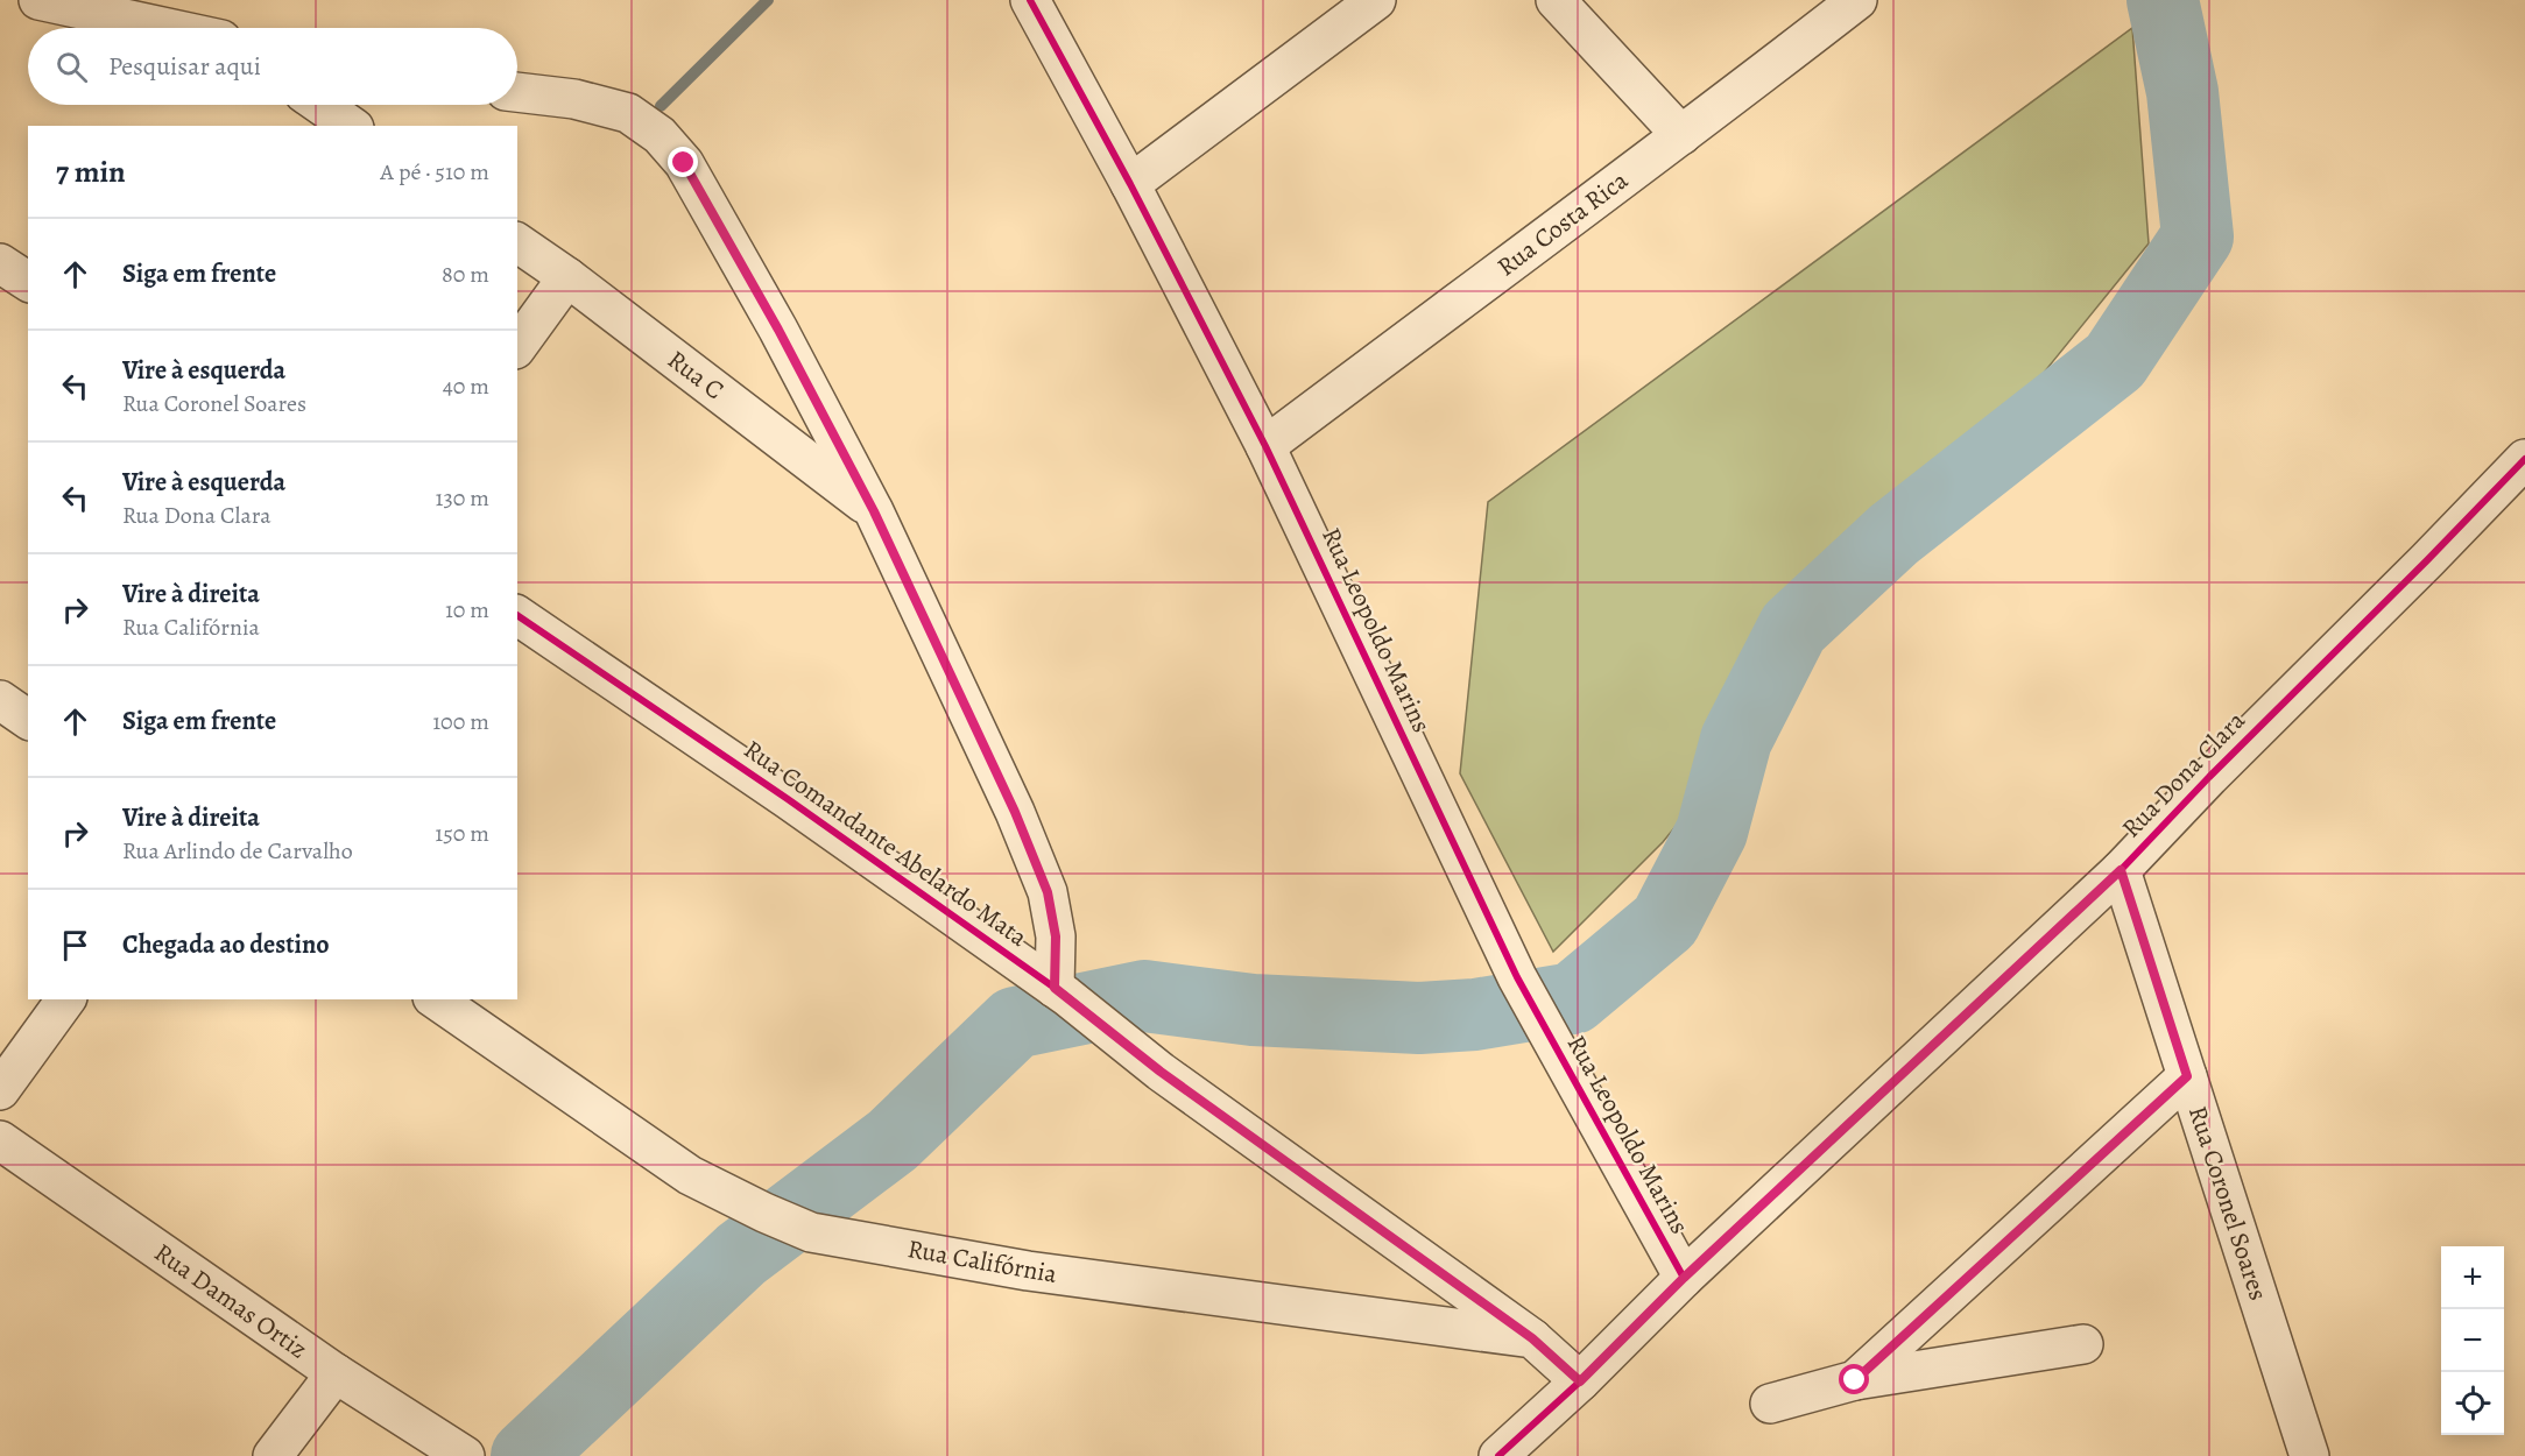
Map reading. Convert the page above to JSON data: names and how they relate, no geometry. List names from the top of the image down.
{
  "streets": {
    "street": [
      "Rua Costa Rica",
      "Rua C",
      "Rua Leopoldo Marins",
      "Rua Dona Clara",
      "Rua Comandante Abelardo Mata",
      "Rua Coronel Soares",
      "Rua Califórnia",
      "Rua Damas Ortiz"
    ]
  },
  "crossings": [
    ["Rua Costa Rica", "Rua Leopoldo Marins"],
    ["Rua Leopoldo Marins", "Rua Dona Clara"],
    ["Rua Dona Clara", "Rua Coronel Soares"],
    ["Rua Comandante Abelardo Mata", "Rua Califórnia"]
  ],
  "page": {
    "search": "Pesquisar aqui",
    "heading": ["7 min", "A pé · 510 m"],
    "list": [
      ["Siga em frente", "80 m"],
      ["Vire à esquerda", "Rua Coronel Soares", "40 m"],
      ["Vire à esquerda", "Rua Dona Clara", "130 m"],
      ["Vire à direita", "Rua Califórnia", "10 m"],
      ["Siga em frente", "100 m"],
      ["Vire à direita", "Rua Arlindo de Carvalho", "150 m"],
      "Chegada ao destino"
    ],
    "map_buttons": ["+", "−"]
  }
}
